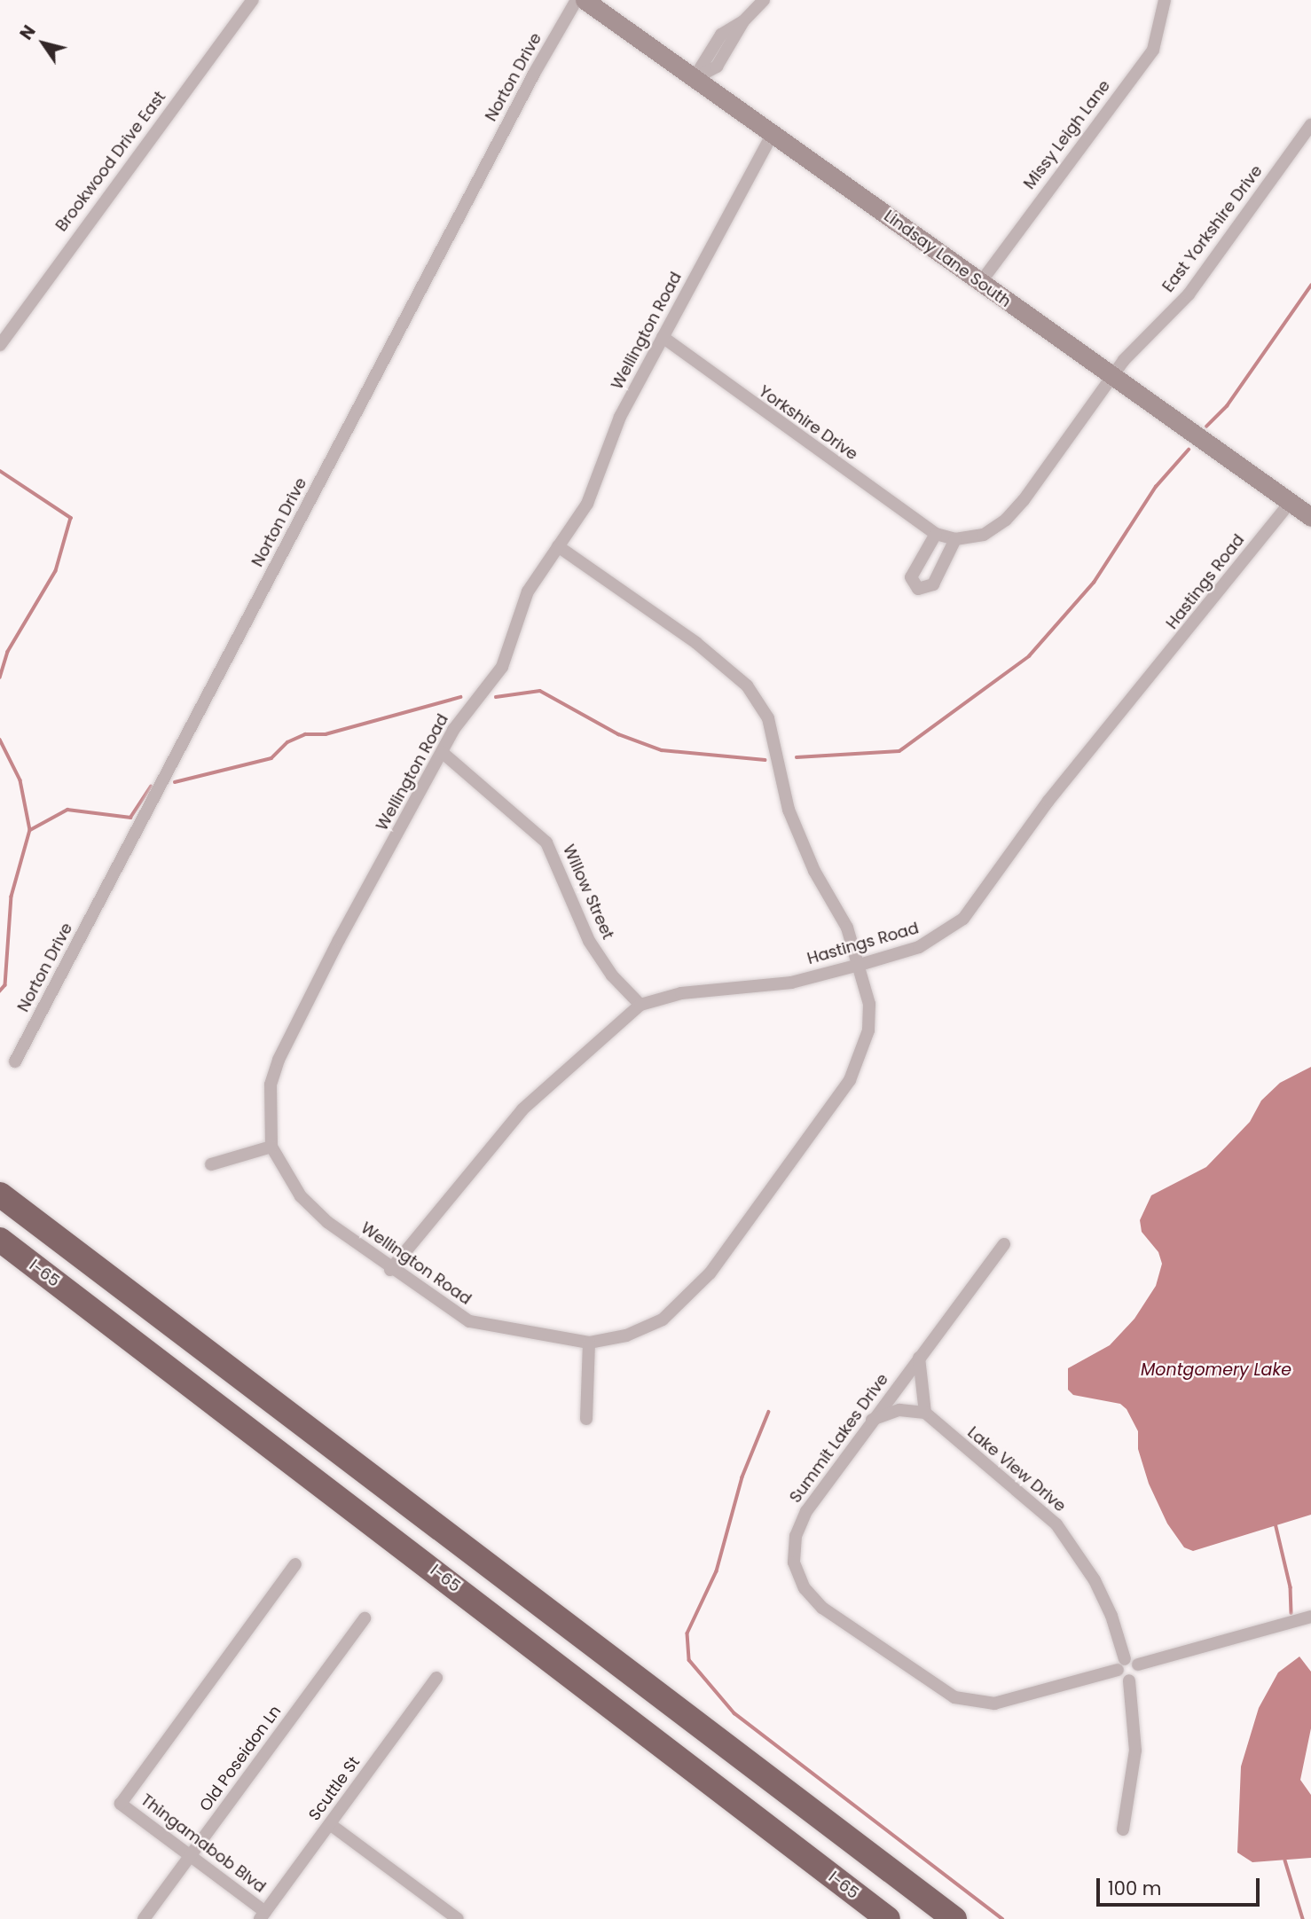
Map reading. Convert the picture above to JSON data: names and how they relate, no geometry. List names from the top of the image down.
{
  "streets": {
    "highway": ["I-65"],
    "street": [
      "Norton Drive",
      "Missy Leigh Lane",
      "Brookwood Drive East",
      "East Yorkshire Drive",
      "Lindsay Lane South",
      "Wellington Road",
      "Yorkshire Drive",
      "Hastings Road",
      "Willow Street",
      "Summit Lakes Drive",
      "Lake View Drive",
      "Old Poseidon Ln",
      "Scuttle St",
      "Thingamabob Blvd"
    ]
  },
  "crossings": [
    ["Missy Leigh Lane", "Lindsay Lane South"],
    ["East Yorkshire Drive", "Lindsay Lane South"],
    ["East Yorkshire Drive", "Yorkshire Drive"],
    ["Lindsay Lane South", "Wellington Road"],
    ["Lindsay Lane South", "Yorkshire Drive"],
    ["Lindsay Lane South", "Hastings Road"],
    ["Wellington Road", "Yorkshire Drive"],
    ["Wellington Road", "Hastings Road"],
    ["Wellington Road", "Willow Street"],
    ["Hastings Road", "Willow Street"],
    ["Summit Lakes Drive", "Lake View Drive"],
    ["Old Poseidon Ln", "Thingamabob Blvd"],
    ["Scuttle St", "Thingamabob Blvd"]
  ],
  "water": ["Montgomery Lake"],
  "scale_bar": "100 m",
  "north": "top left"
}
